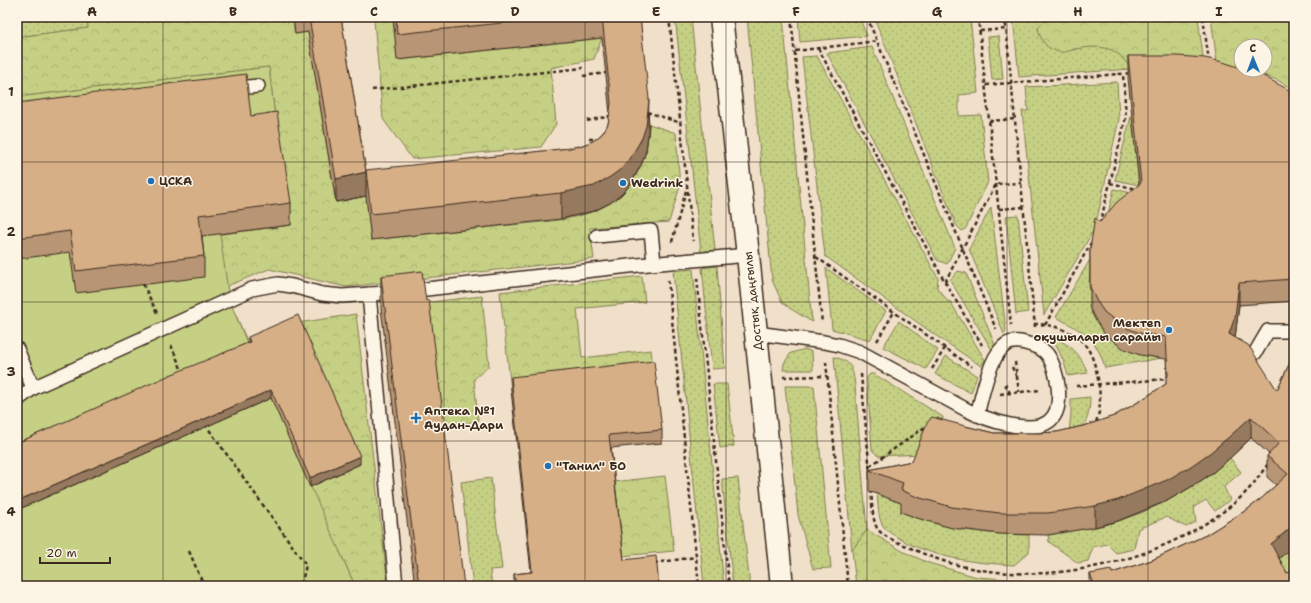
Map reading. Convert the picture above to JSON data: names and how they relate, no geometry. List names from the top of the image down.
{
  "streets": {
    "main road": ["Достық даңғылы"]
  },
  "places": {
    "other": [
      "ЦСКА",
      "Wedrink",
      "Мектеп оқушылары сарайы",
      "\"Танил\" БО"
    ],
    "health": ["Аптека №1 Аудан-Дари"]
  },
  "scale_bar": "20 m",
  "north": "top",
  "grid": {
    "columns": [
      "A",
      "B",
      "C",
      "D",
      "E",
      "F",
      "G",
      "H",
      "I"
    ],
    "rows": [
      "1",
      "2",
      "3",
      "4"
    ]
  }
}
